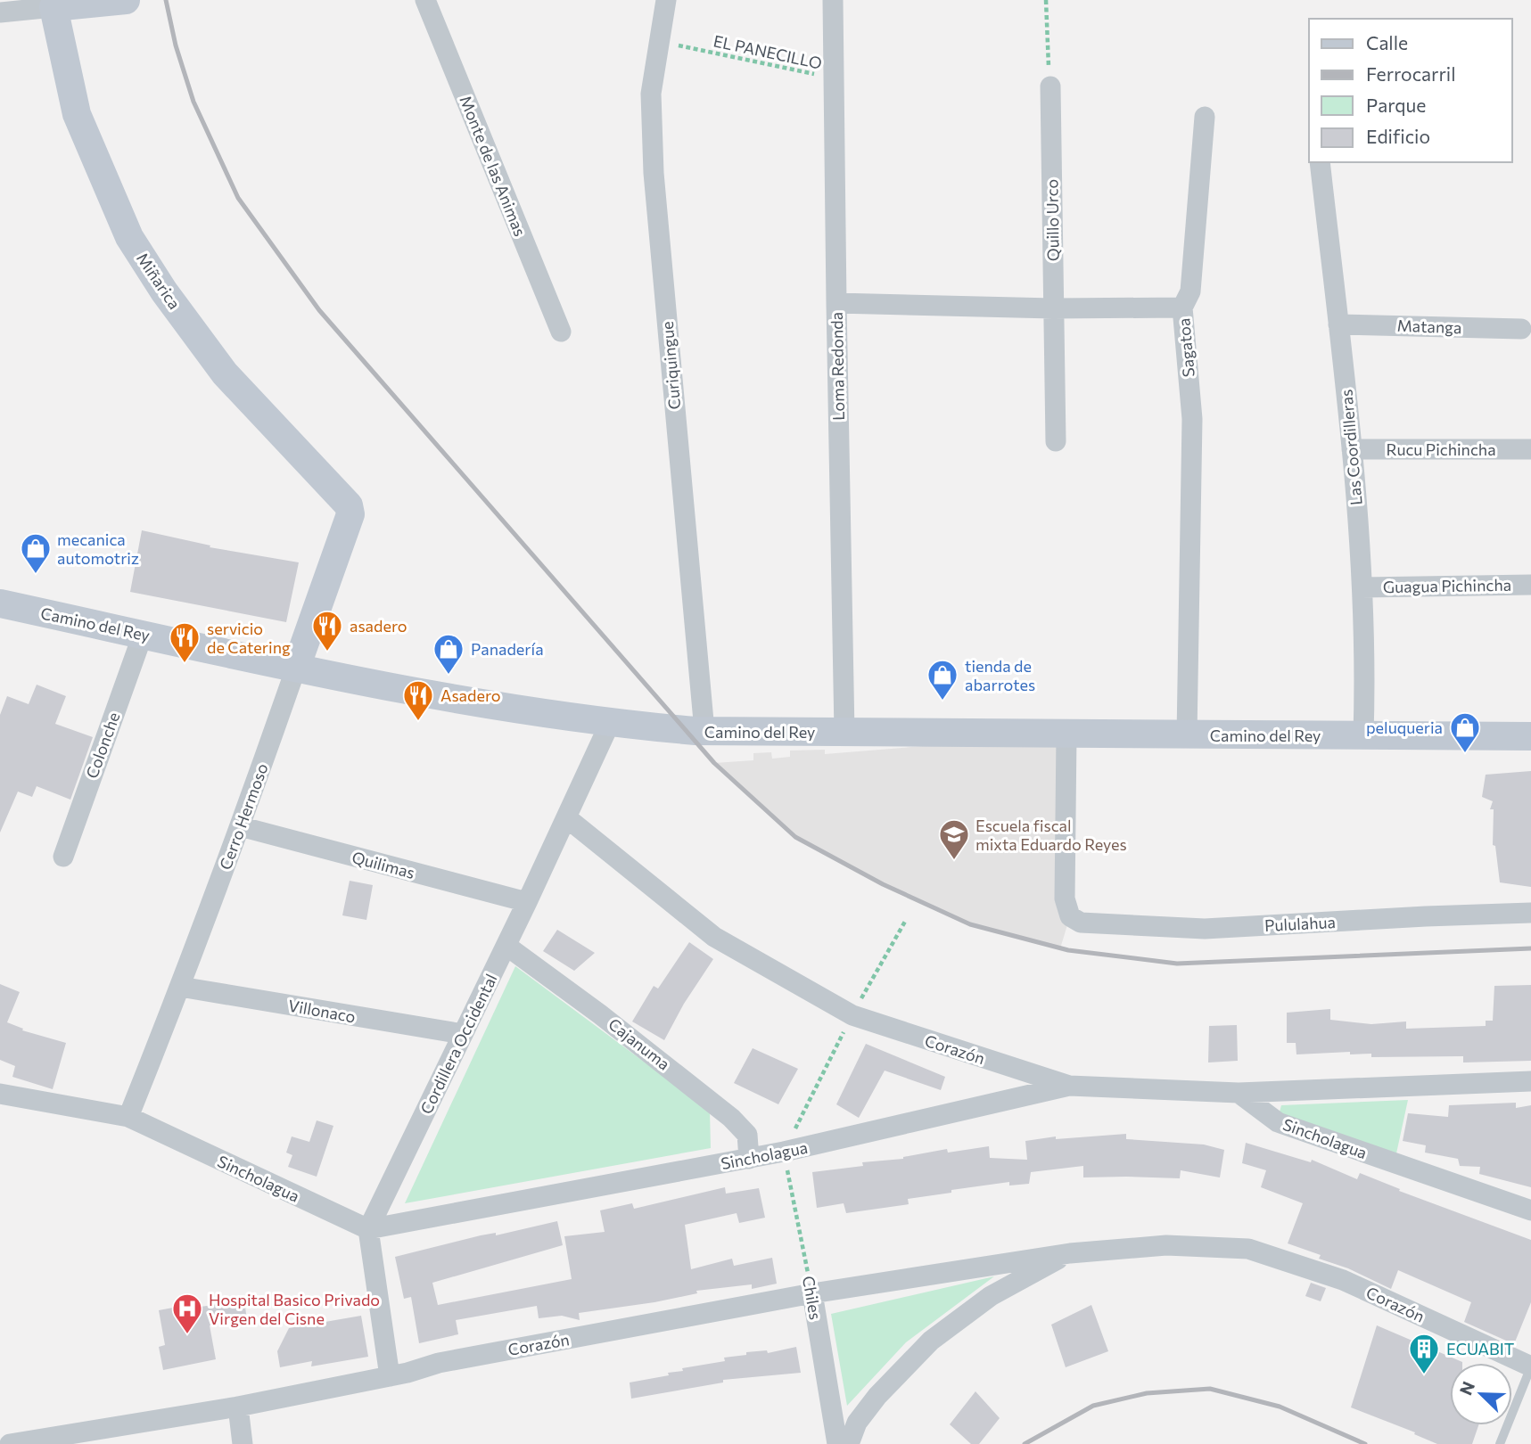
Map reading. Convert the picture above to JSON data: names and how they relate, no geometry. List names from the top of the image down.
{
  "streets": {
    "street": [
      "Monte de las Animas",
      "Quillo Urco",
      "Miñarica",
      "Matanga",
      "Sagatoa",
      "Curiquingue",
      "Loma Redonda",
      "Las Coordilleras",
      "Rucu Pichincha",
      "Guagua Pichincha",
      "Camino del Rey",
      "Colonche",
      "Cerro Hermoso",
      "Quilimas",
      "Pululahua",
      "Villonaco",
      "Cordillera Occidental",
      "Cajanuma",
      "Corazón",
      "Sincholagua",
      "Chiles"
    ],
    "path": ["EL PANECILLO"]
  },
  "crossings": [
    ["EL PANECILLO", "Loma Redonda"],
    ["Quillo Urco", "Sagatoa"],
    ["Miñarica", "Cerro Hermoso"],
    ["Matanga", "Las Coordilleras"],
    ["Sagatoa", "Loma Redonda"],
    ["Sagatoa", "Camino del Rey"],
    ["Curiquingue", "Camino del Rey"],
    ["Loma Redonda", "Camino del Rey"],
    ["Las Coordilleras", "Rucu Pichincha"],
    ["Las Coordilleras", "Guagua Pichincha"],
    ["Las Coordilleras", "Camino del Rey"],
    ["Camino del Rey", "Colonche"],
    ["Camino del Rey", "Cerro Hermoso"],
    ["Camino del Rey", "Pululahua"],
    ["Camino del Rey", "Cordillera Occidental"],
    ["Cerro Hermoso", "Quilimas"],
    ["Cerro Hermoso", "Villonaco"],
    ["Cerro Hermoso", "Sincholagua"],
    ["Quilimas", "Cordillera Occidental"],
    ["Villonaco", "Cordillera Occidental"],
    ["Cordillera Occidental", "Cajanuma"],
    ["Cordillera Occidental", "Corazón"],
    ["Cordillera Occidental", "Sincholagua"],
    ["Cajanuma", "Sincholagua"],
    ["Corazón", "Sincholagua"],
    ["Corazón", "Chiles"],
    ["Sincholagua", "Chiles"]
  ],
  "places": {
    "shop": [
      "mecanica automotriz",
      "Panadería",
      "tienda de abarrotes",
      "peluqueria"
    ],
    "restaurant": ["asadero", "servicio de Catering", "Asadero"],
    "school or university": ["Escuela fiscal mixta Eduardo Reyes"],
    "hospital": ["Hospital Basico Privado Virgen del Cisne"],
    "building": ["ECUABIT"]
  },
  "legend": [
    "Calle",
    "Ferrocarril",
    "Parque",
    "Edificio"
  ],
  "north": "top left"
}
